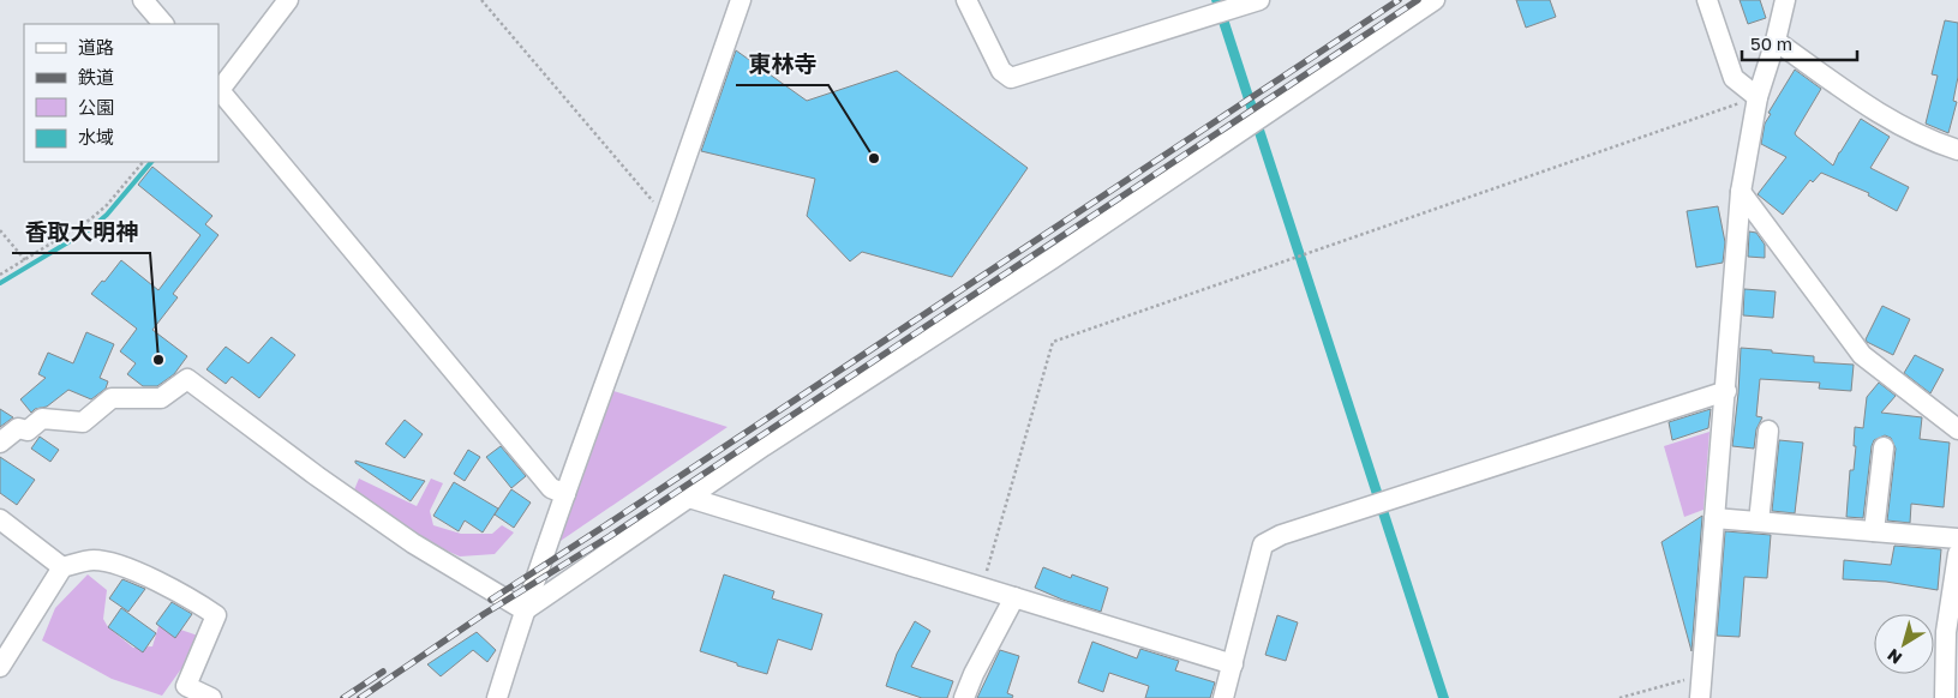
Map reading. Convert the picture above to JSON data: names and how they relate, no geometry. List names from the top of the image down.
{
  "places": ["東林寺", "香取大明神"],
  "legend": [
    "道路",
    "鉄道",
    "公園",
    "水域"
  ],
  "scale_bar": "50 m",
  "north": "bottom left"
}
